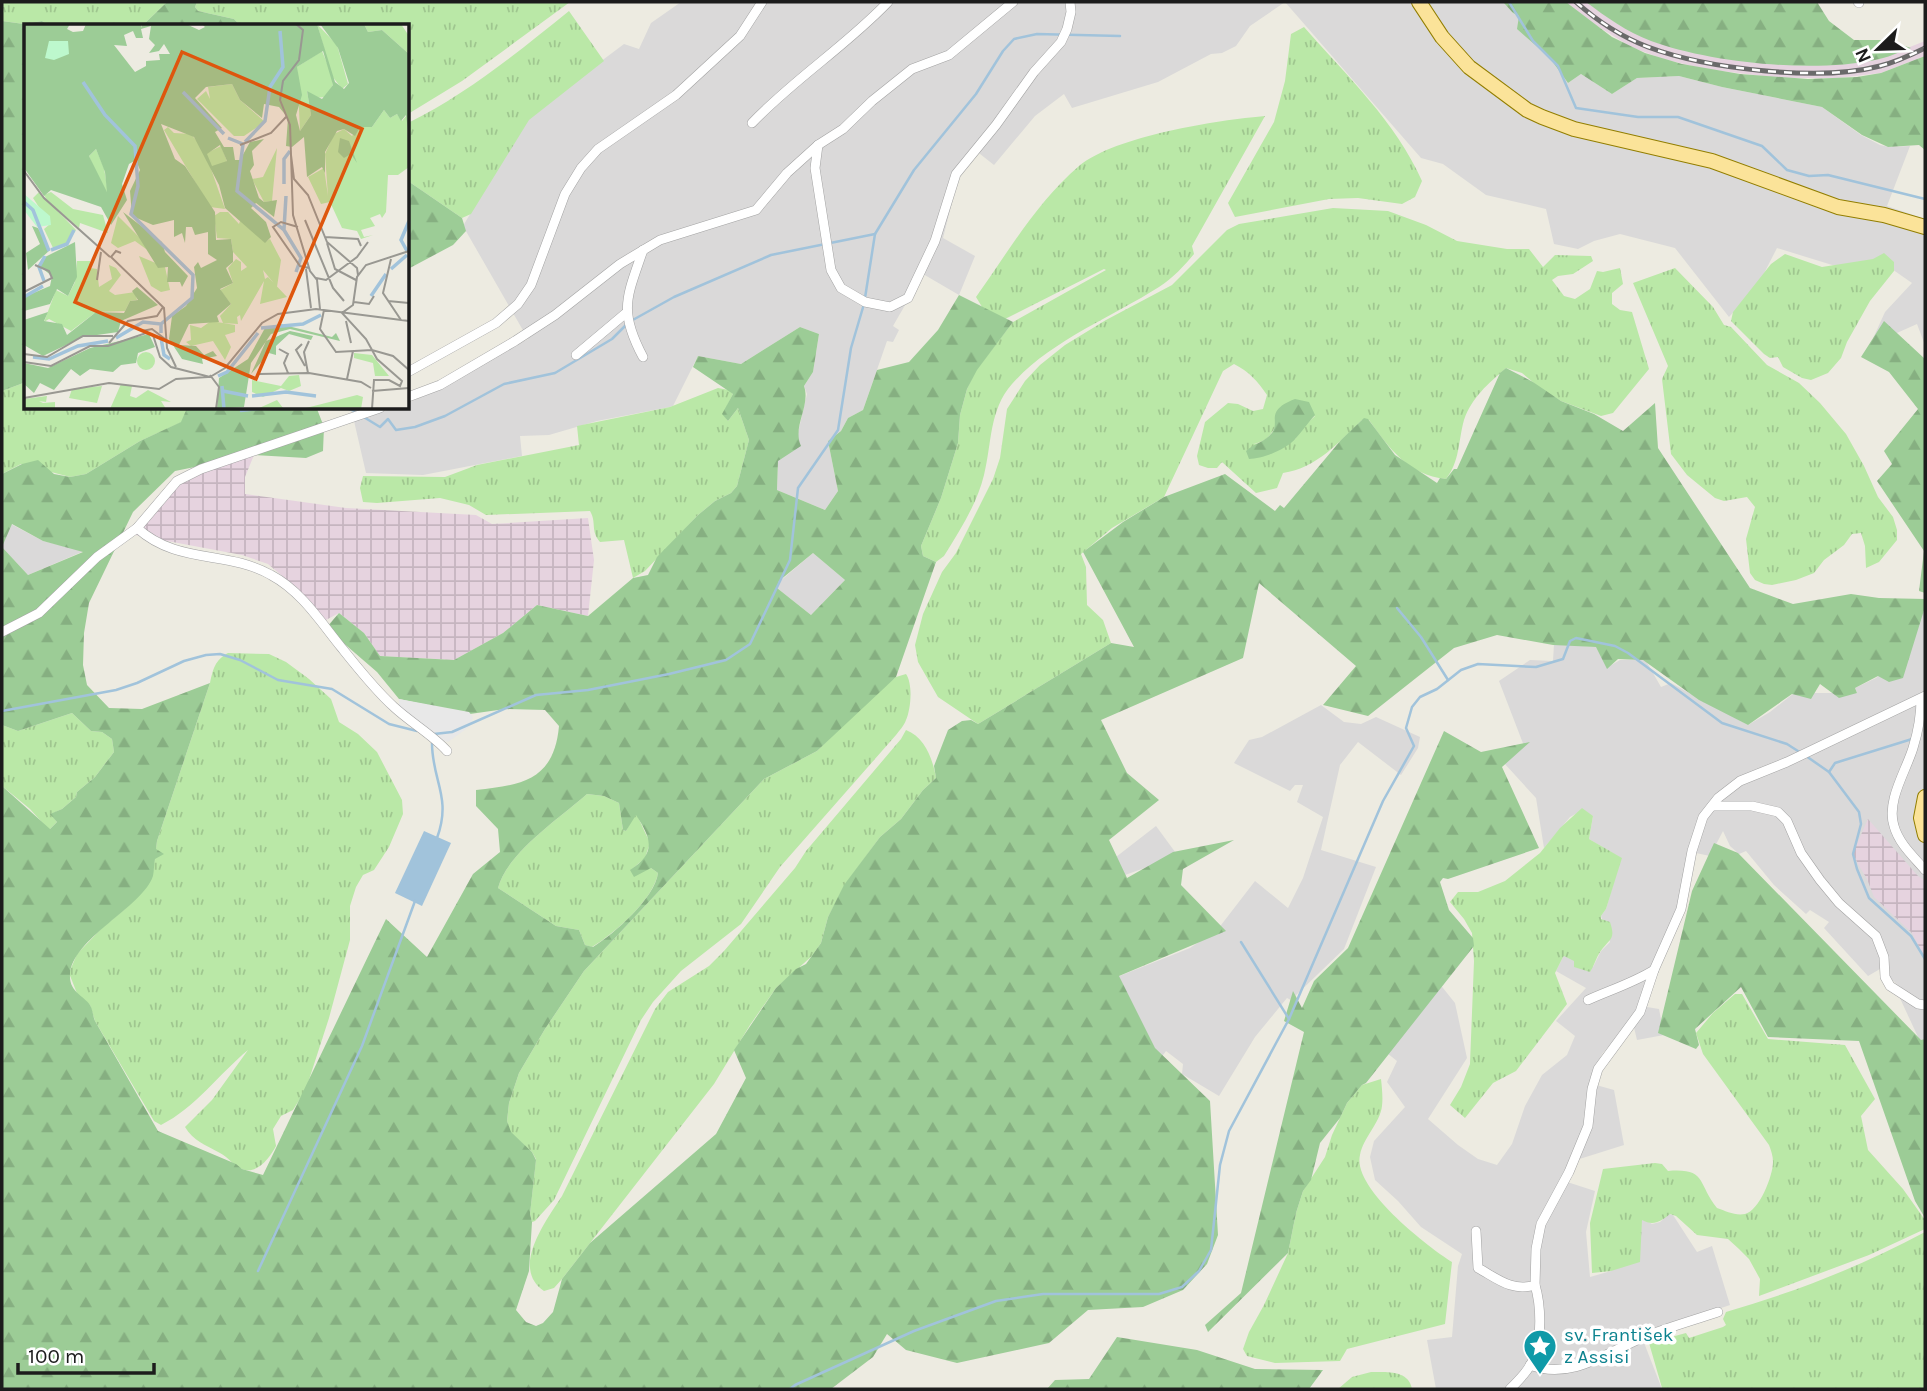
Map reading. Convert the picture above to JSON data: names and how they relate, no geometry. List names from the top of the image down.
{
  "places": {
    "place": ["sv. František z Assisi"]
  },
  "scale_bar": "100 m",
  "north": "bottom left"
}
